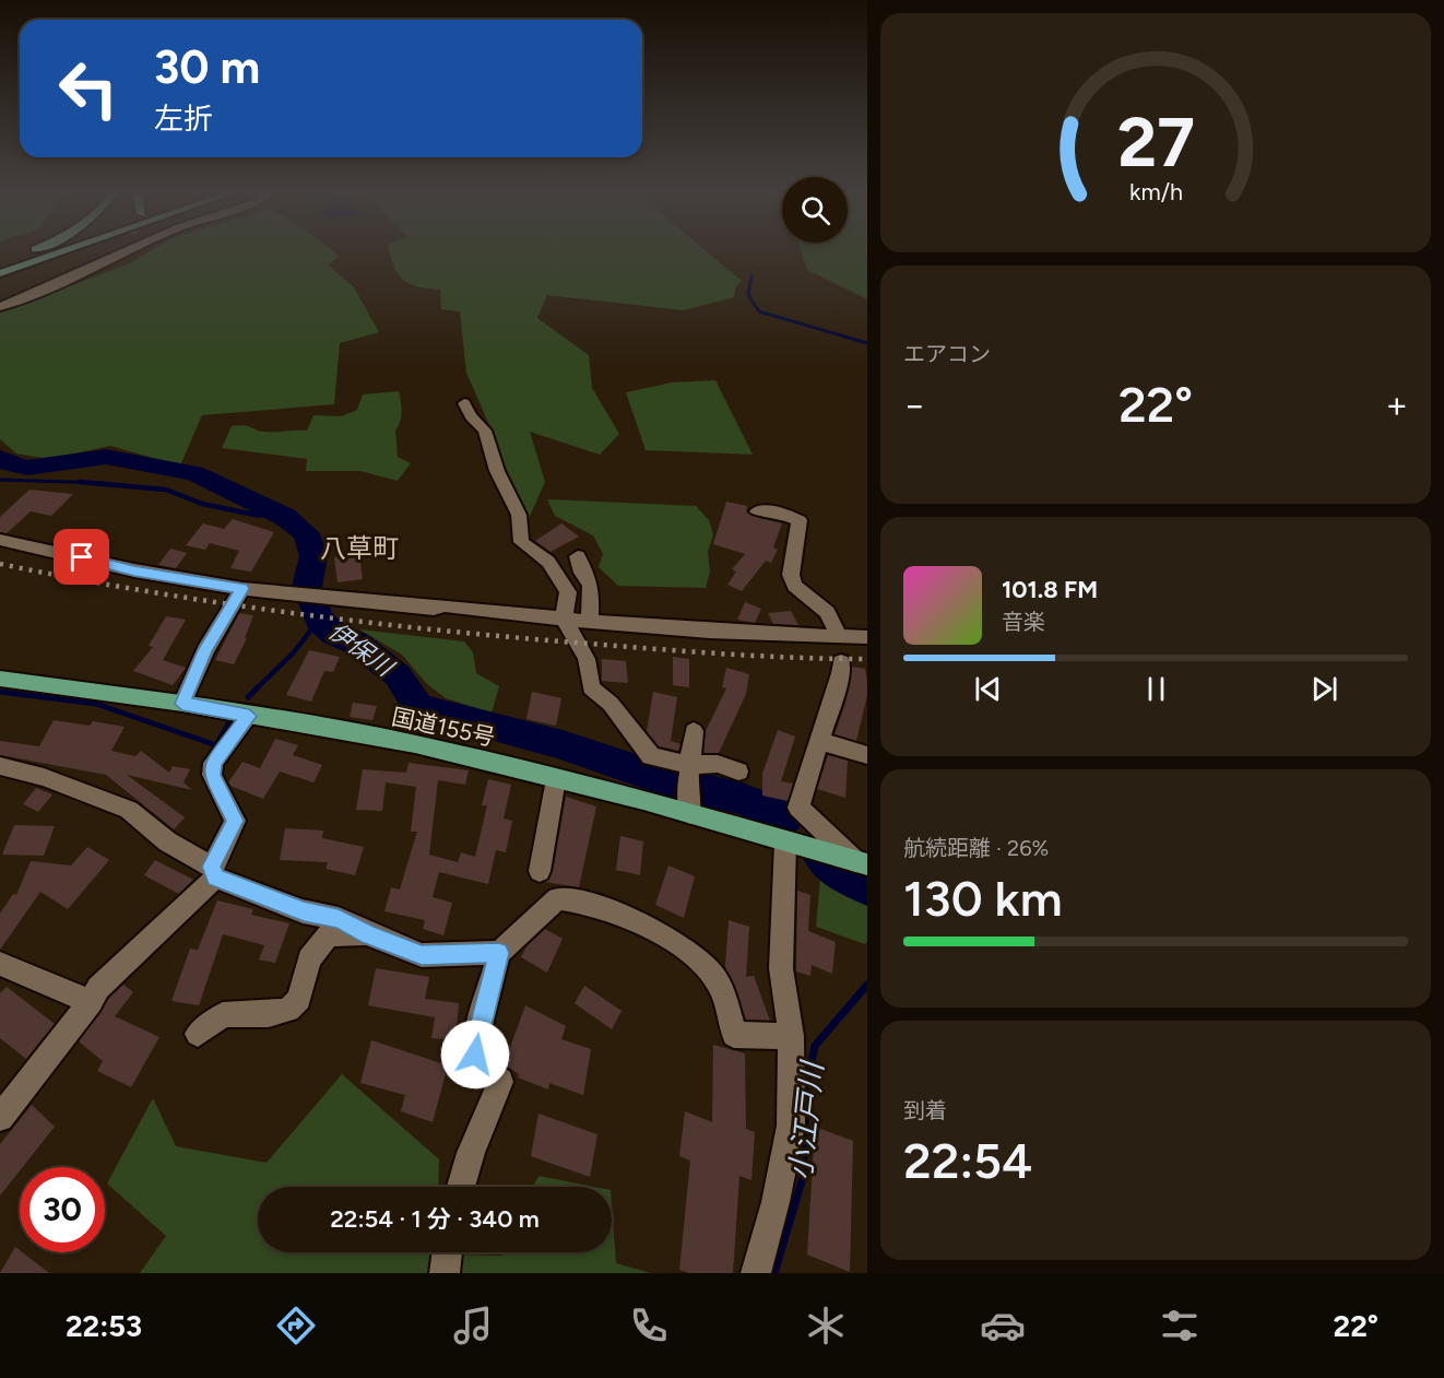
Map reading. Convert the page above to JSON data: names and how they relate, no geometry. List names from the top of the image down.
{
  "streets": {
    "highway": ["国道155号"]
  },
  "districts": ["八草町"],
  "water": ["伊保川", "小江戸川"],
  "page": {
    "turn": ["30 m", "左折"],
    "tile": [
      "エアコン",
      ["航続距離 · 26%", "130 km"],
      ["到着", "22:54"]
    ],
    "heat": ["−", "22°", "+"],
    "song": ["101.8 FM", "音楽"],
    "limit": "30",
    "trip": "22:54 · 1 分 · 340 m",
    "tabs": ["22:53", "22°"],
    "gauge": ["27", "km/h"]
  }
}
